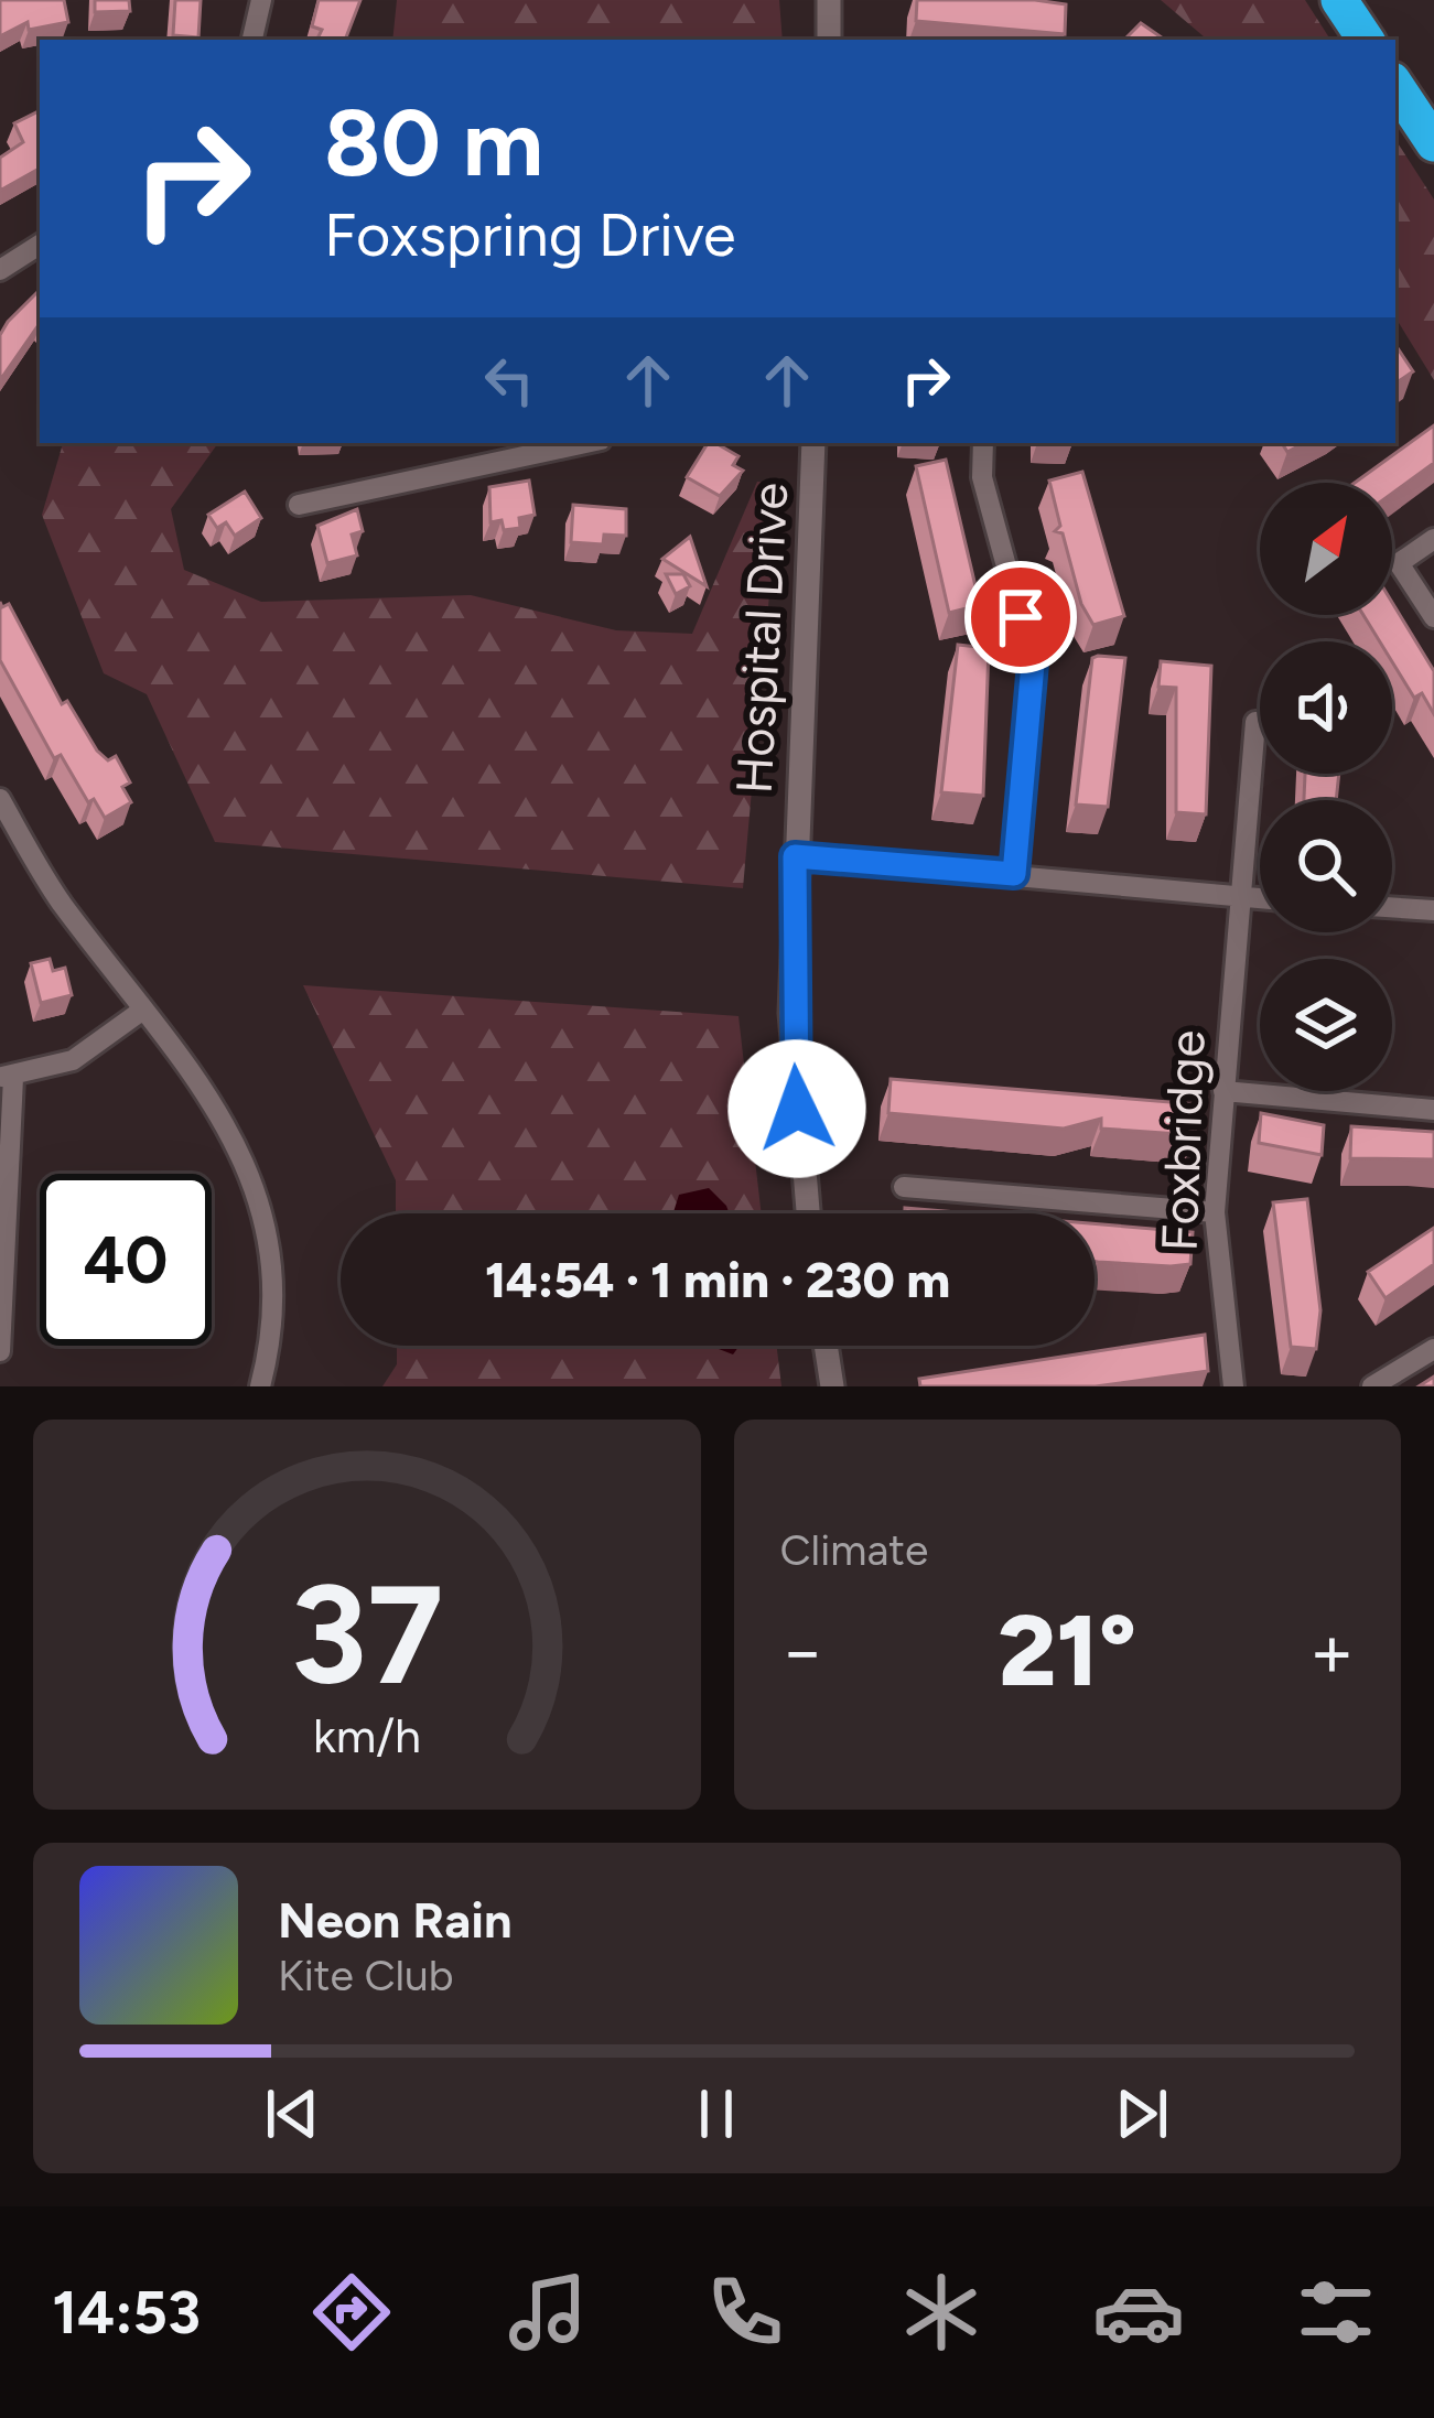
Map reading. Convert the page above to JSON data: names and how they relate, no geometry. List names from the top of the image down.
{
  "streets": {
    "street": ["Hospital Drive", "Foxbridge"]
  },
  "north": "top right",
  "page": {
    "turn": ["80 m", "Foxspring Drive"],
    "limit": "40",
    "trip": "14:54 · 1 min · 230 m",
    "tile": "Climate",
    "heat": ["−", "21°", "+"],
    "song": ["Neon Rain", "Kite Club"],
    "tabs": "14:53",
    "gauge": ["37", "km/h"]
  }
}
